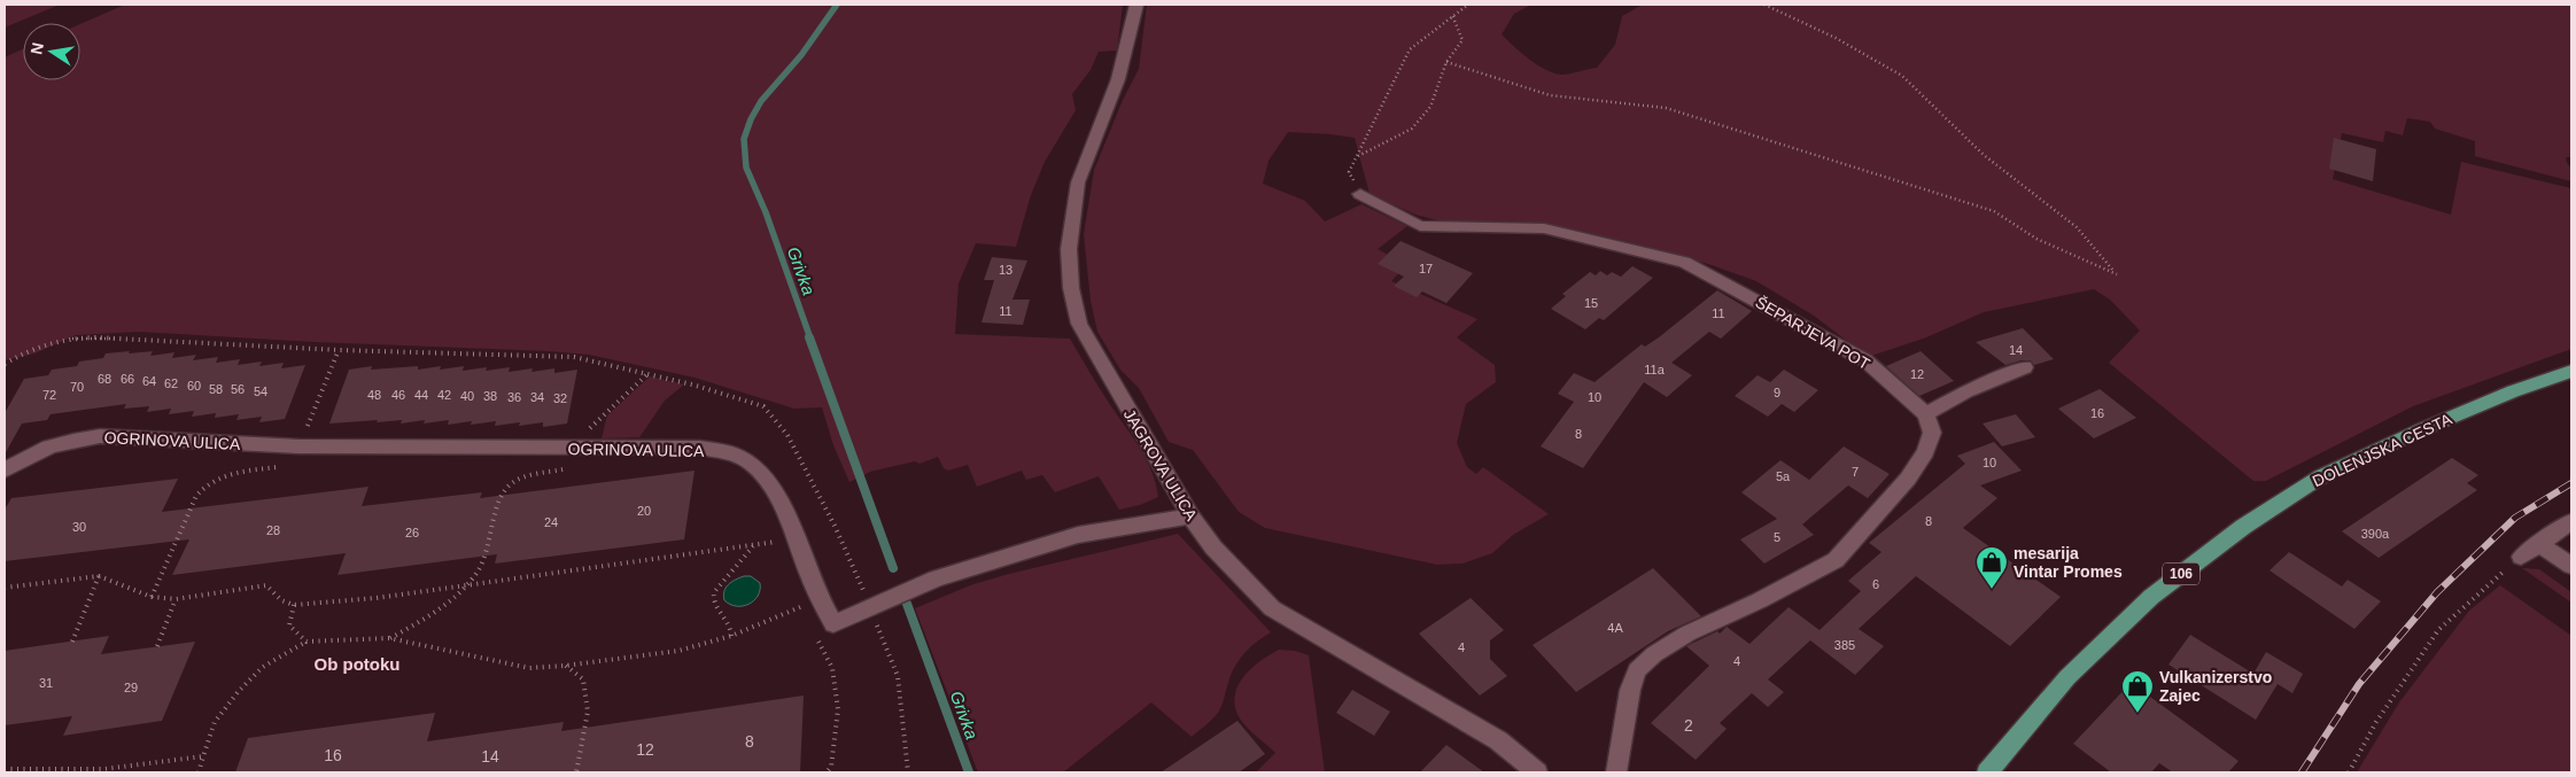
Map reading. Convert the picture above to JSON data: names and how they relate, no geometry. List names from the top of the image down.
{
  "streets": {
    "main road": ["DOLENJSKA CESTA", "106"],
    "street": ["ŠEPARJEVA POT", "OGRINOVA ULICA", "JAGROVA ULICA"]
  },
  "crossings": [
    ["OGRINOVA ULICA", "JAGROVA ULICA"]
  ],
  "districts": ["Ob potoku"],
  "water": ["Grivka"],
  "places": {
    "shop": ["mesarija Vintar Promes", "Vulkanizerstvo Zajec"]
  },
  "house_numbers": [
    "17",
    "13",
    "15",
    "11",
    "11",
    "14",
    "11a",
    "12",
    "68",
    "66",
    "64",
    "62",
    "60",
    "70",
    "58",
    "56",
    "54",
    "9",
    "72",
    "48",
    "46",
    "44",
    "42",
    "40",
    "38",
    "36",
    "34",
    "10",
    "32",
    "16",
    "8",
    "10",
    "7",
    "5a",
    "20",
    "8",
    "24",
    "30",
    "28",
    "26",
    "390a",
    "5",
    "6",
    "4A",
    "385",
    "4",
    "4",
    "31",
    "29",
    "2",
    "8",
    "12",
    "16",
    "14"
  ],
  "north": "left"
}
